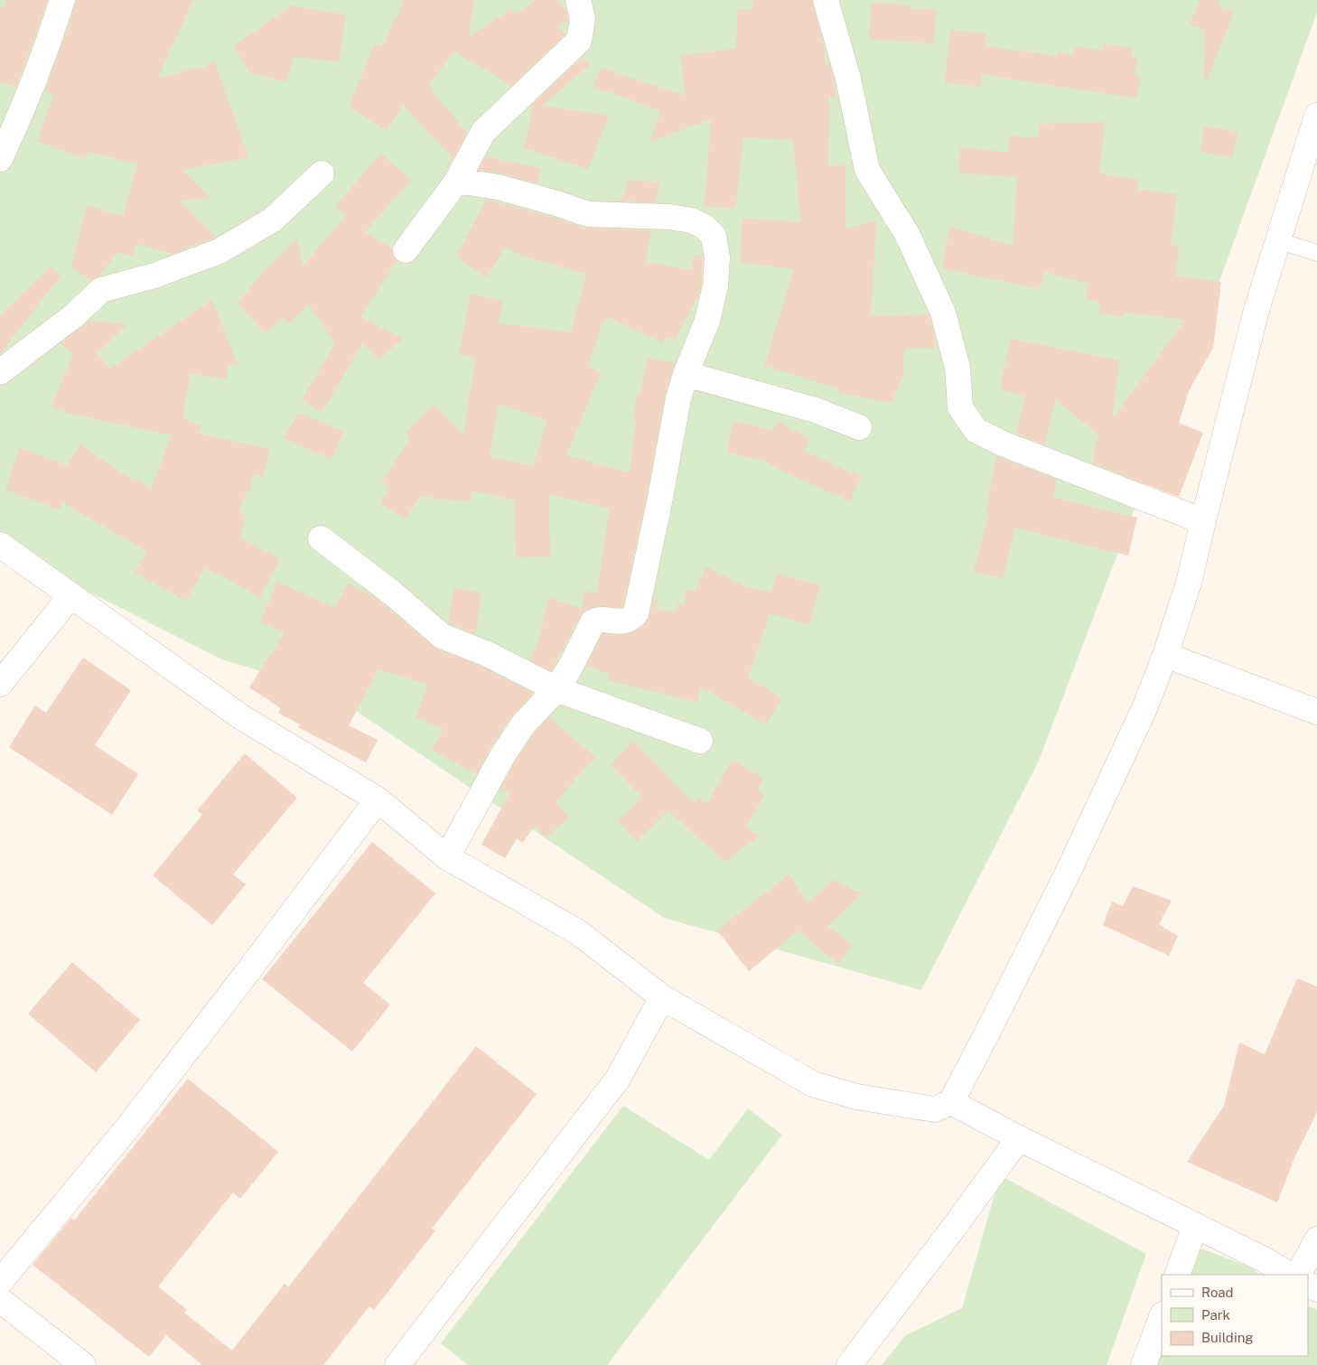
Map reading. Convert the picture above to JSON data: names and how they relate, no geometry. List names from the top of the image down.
{
  "legend": ["Road", "Park", "Building"]
}
